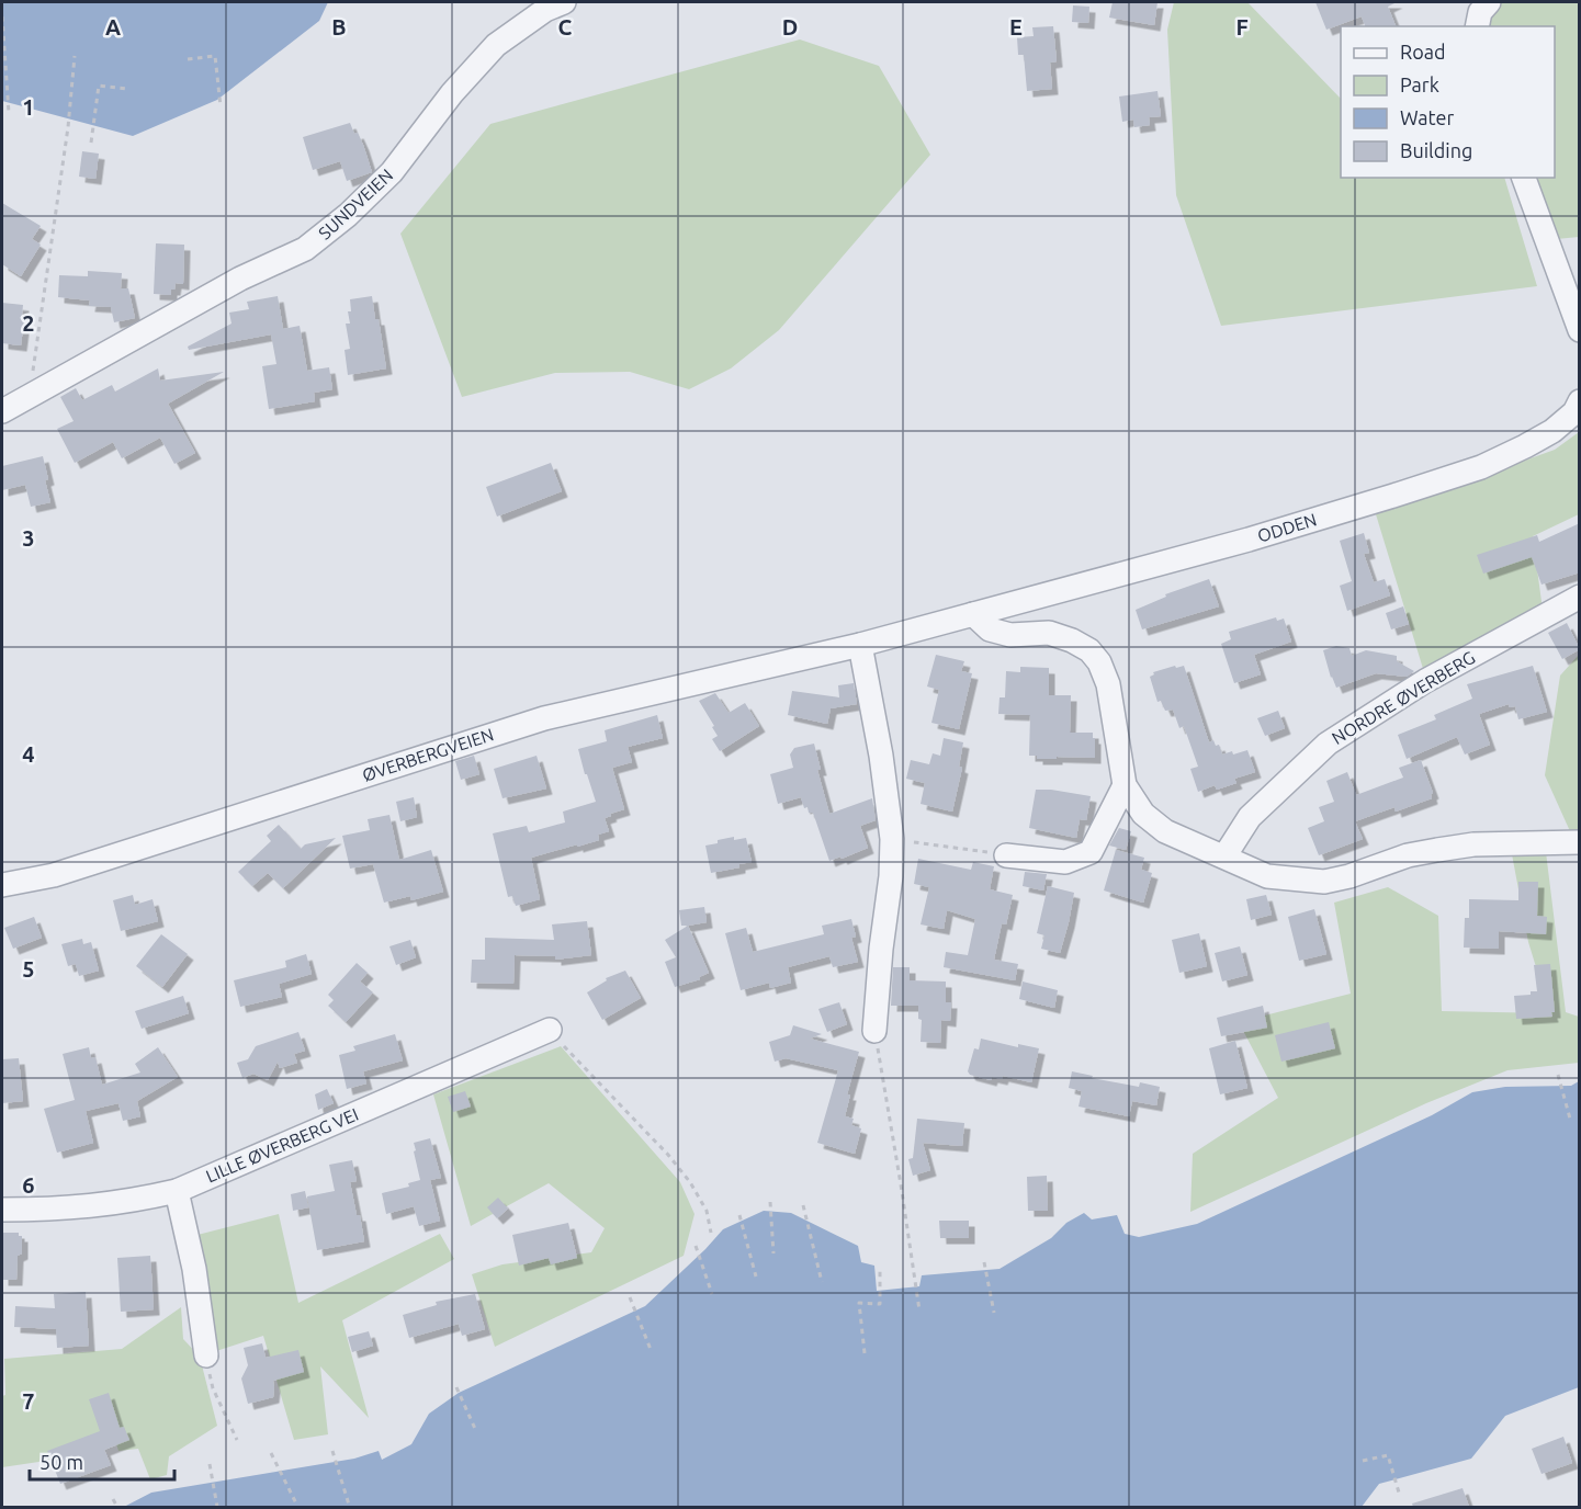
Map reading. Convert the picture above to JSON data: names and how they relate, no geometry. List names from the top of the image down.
{
  "streets": {
    "street": [
      "SUNDVEIEN",
      "ODDEN",
      "NORDRE ØVERBERG",
      "ØVERBERGVEIEN",
      "LILLE ØVERBERG VEI"
    ]
  },
  "crossings": [
    ["ODDEN", "ØVERBERGVEIEN"]
  ],
  "legend": [
    "Road",
    "Park",
    "Water",
    "Building"
  ],
  "scale_bar": "50 m",
  "grid": {
    "columns": [
      "A",
      "B",
      "C",
      "D",
      "E",
      "F"
    ],
    "rows": [
      "1",
      "2",
      "3",
      "4",
      "5",
      "6",
      "7"
    ]
  }
}
